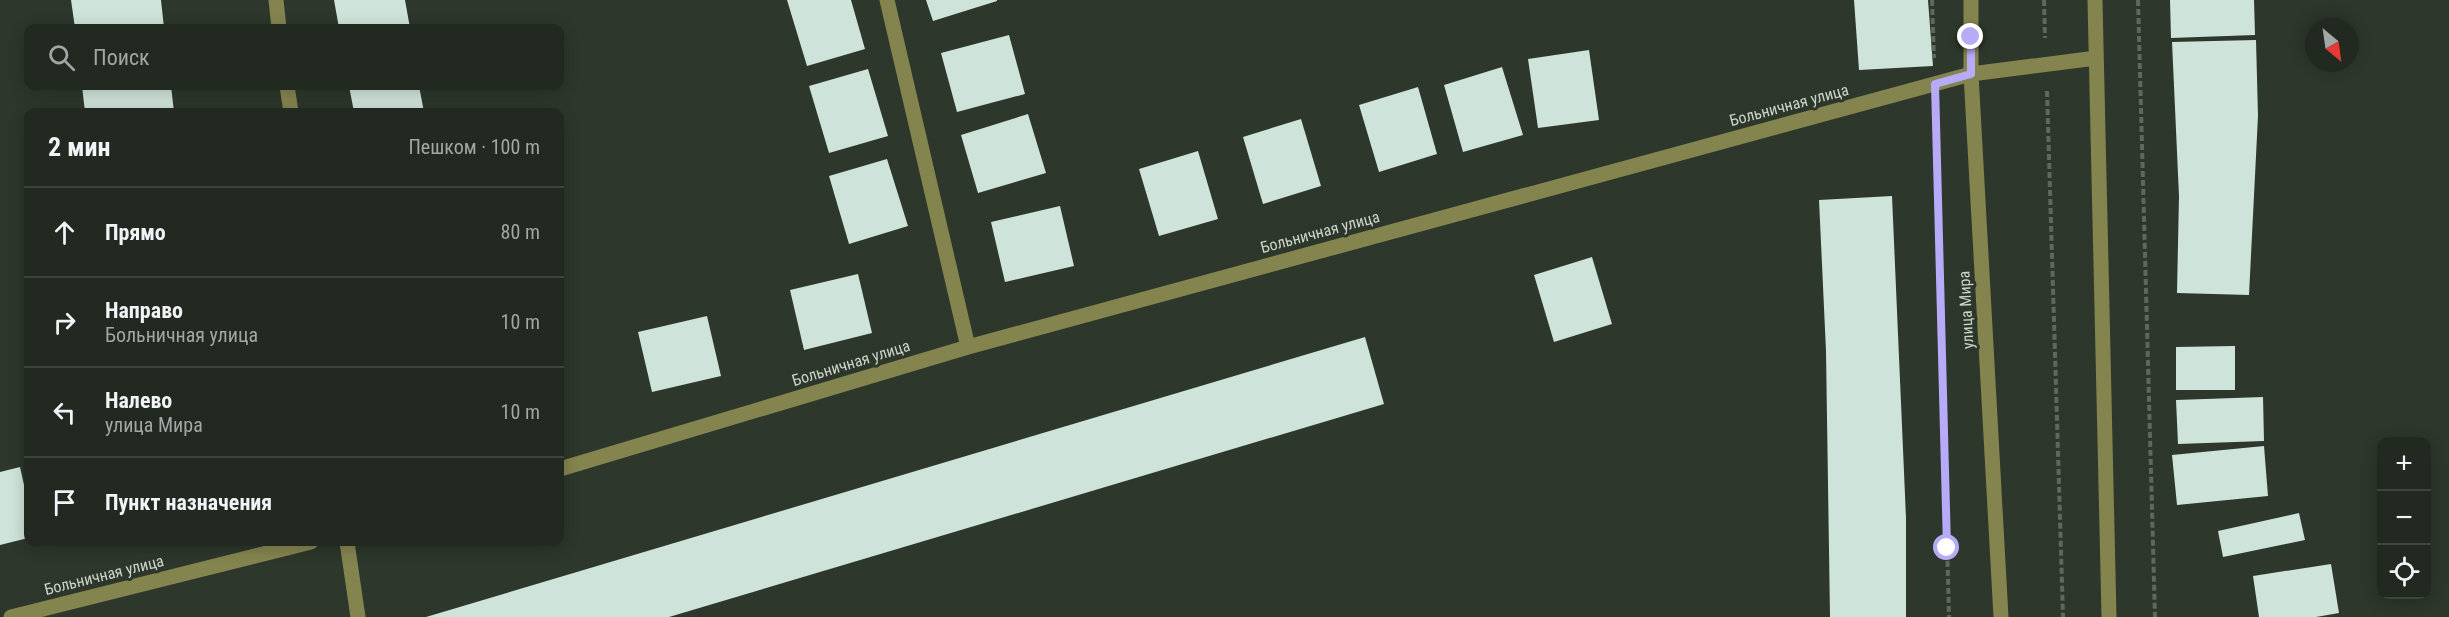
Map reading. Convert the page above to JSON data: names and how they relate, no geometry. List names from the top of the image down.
{
  "streets": {
    "street": ["Больничная улица", "улица Мира"]
  },
  "crossings": [
    ["Больничная улица", "улица Мира"]
  ],
  "north": "bottom right",
  "page": {
    "search": "Поиск",
    "heading": ["2 мин", "Пешком · 100 m"],
    "list": [
      ["Прямо", "80 m"],
      ["Направо", "Больничная улица", "10 m"],
      ["Налево", "улица Мира", "10 m"],
      "Пункт назначения"
    ],
    "map_buttons": ["+", "−"]
  }
}
